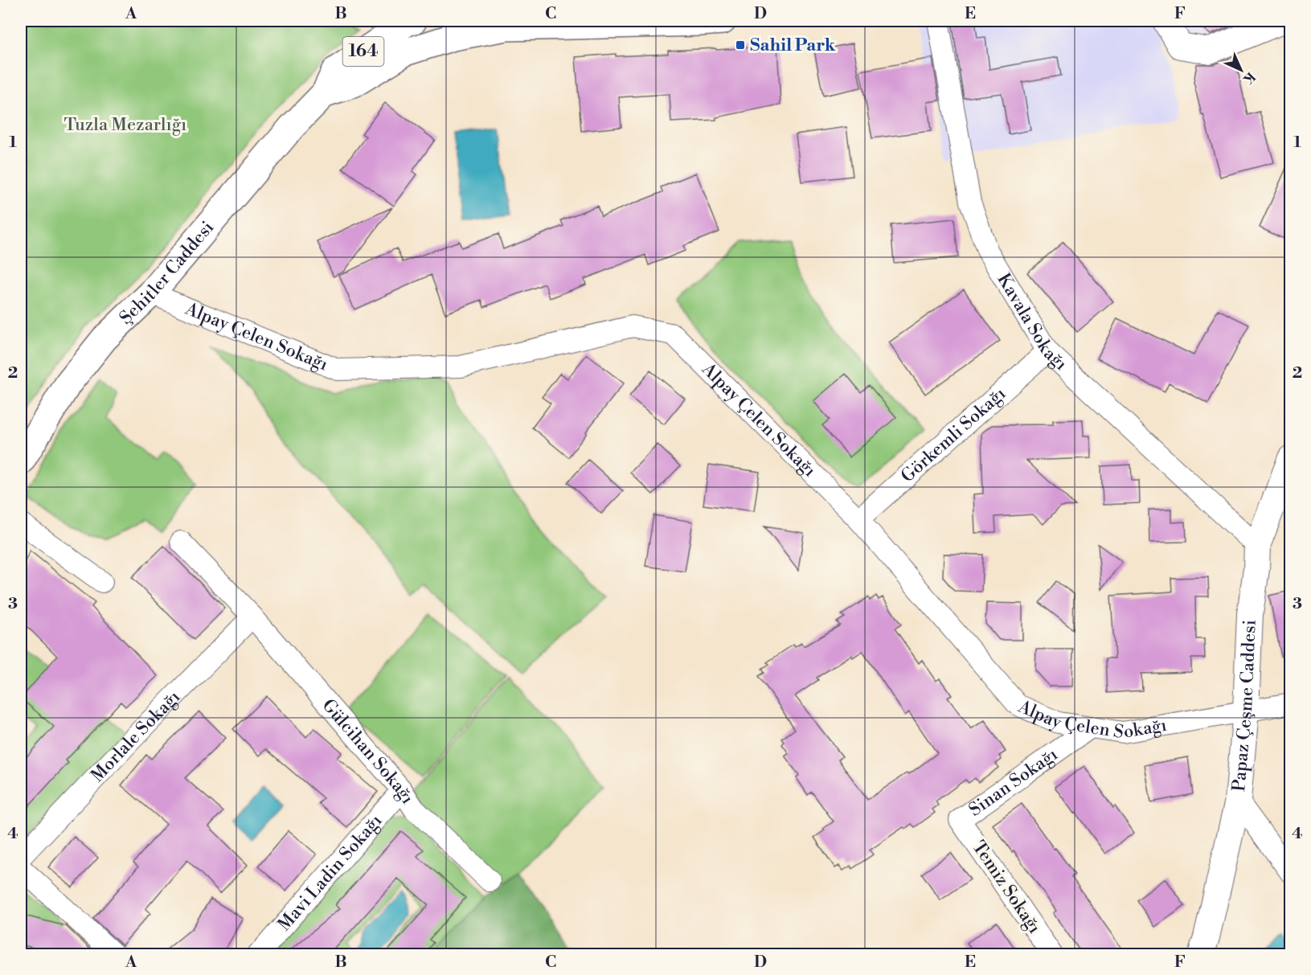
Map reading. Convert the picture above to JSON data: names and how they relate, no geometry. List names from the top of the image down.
{
  "streets": {
    "main road": ["164", "Şehitler Caddesi"],
    "street": [
      "Kavala Sokağı",
      "Alpay Çelen Sokağı",
      "Görkemli Sokağı",
      "Papaz Çeşme Caddesi",
      "Morlale Sokağı",
      "Gülcihan Sokağı",
      "Sinan Sokağı",
      "Mavi Ladin Sokağı",
      "Temiz Sokağı"
    ]
  },
  "crossings": [
    ["164", "Şehitler Caddesi"],
    ["Şehitler Caddesi", "Alpay Çelen Sokağı"],
    ["Kavala Sokağı", "Görkemli Sokağı"],
    ["Kavala Sokağı", "Papaz Çeşme Caddesi"],
    ["Alpay Çelen Sokağı", "Görkemli Sokağı"],
    ["Alpay Çelen Sokağı", "Papaz Çeşme Caddesi"],
    ["Alpay Çelen Sokağı", "Sinan Sokağı"],
    ["Morlale Sokağı", "Gülcihan Sokağı"],
    ["Gülcihan Sokağı", "Mavi Ladin Sokağı"],
    ["Sinan Sokağı", "Temiz Sokağı"]
  ],
  "parks": ["Tuzla Mezarlığı"],
  "places": {
    "transit": ["Sahil Park"]
  },
  "north": "bottom right",
  "grid": {
    "columns": [
      "A",
      "B",
      "C",
      "D",
      "E",
      "F"
    ],
    "rows": [
      "1",
      "2",
      "3",
      "4"
    ]
  }
}
